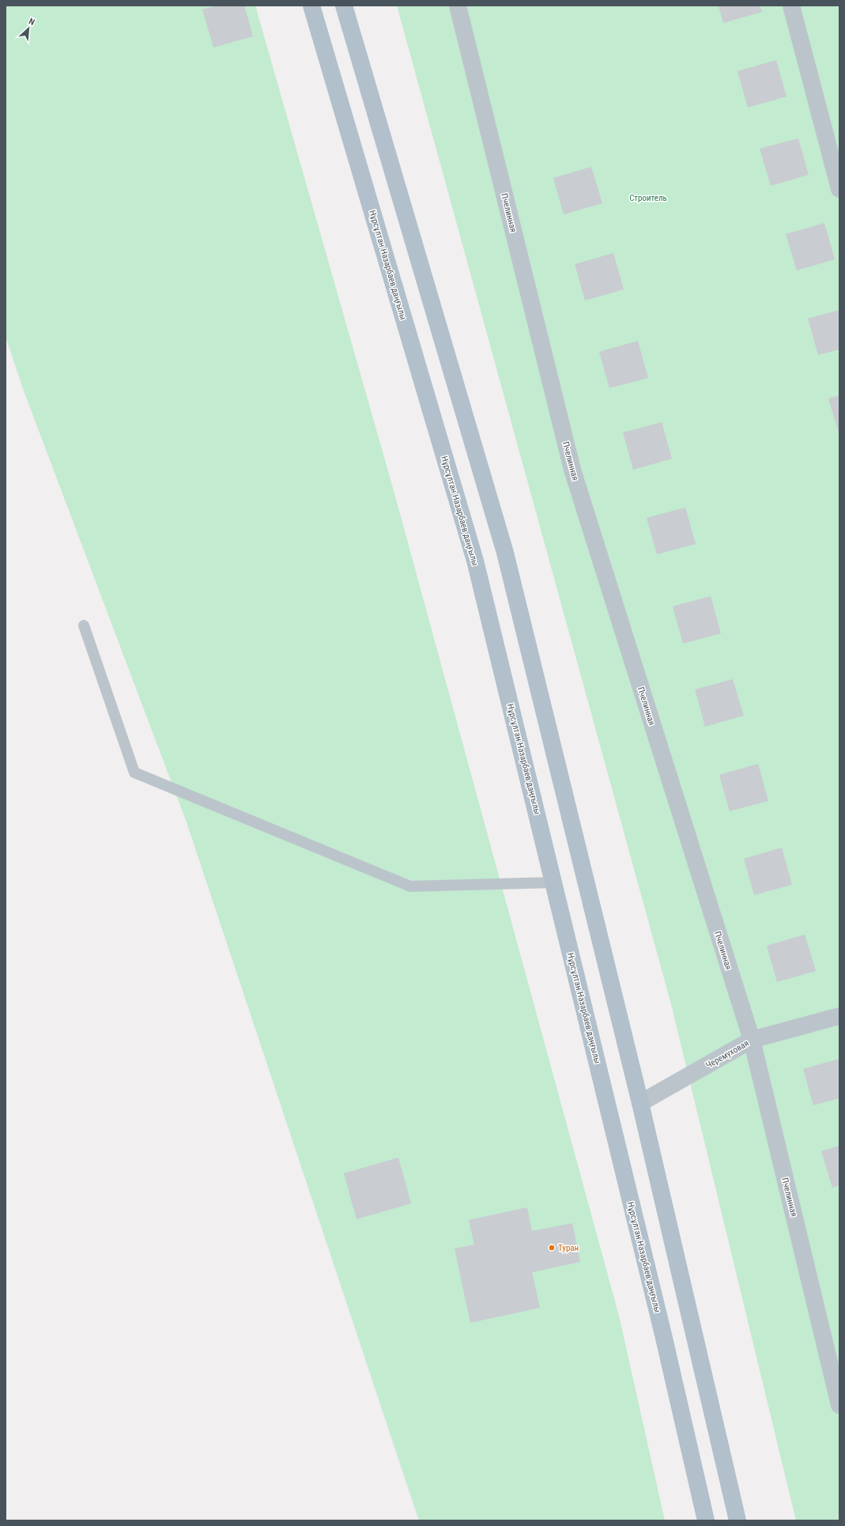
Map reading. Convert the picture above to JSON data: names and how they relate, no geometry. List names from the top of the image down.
{
  "streets": {
    "main road": ["Нұрсұлтан Назарбаев даңғылы"],
    "street": ["Пчелинная", "Черемуховая"]
  },
  "crossings": [
    ["Пчелинная", "Черемуховая"]
  ],
  "parks": ["Строитель"],
  "places": ["Туран"],
  "north": "top right"
}
